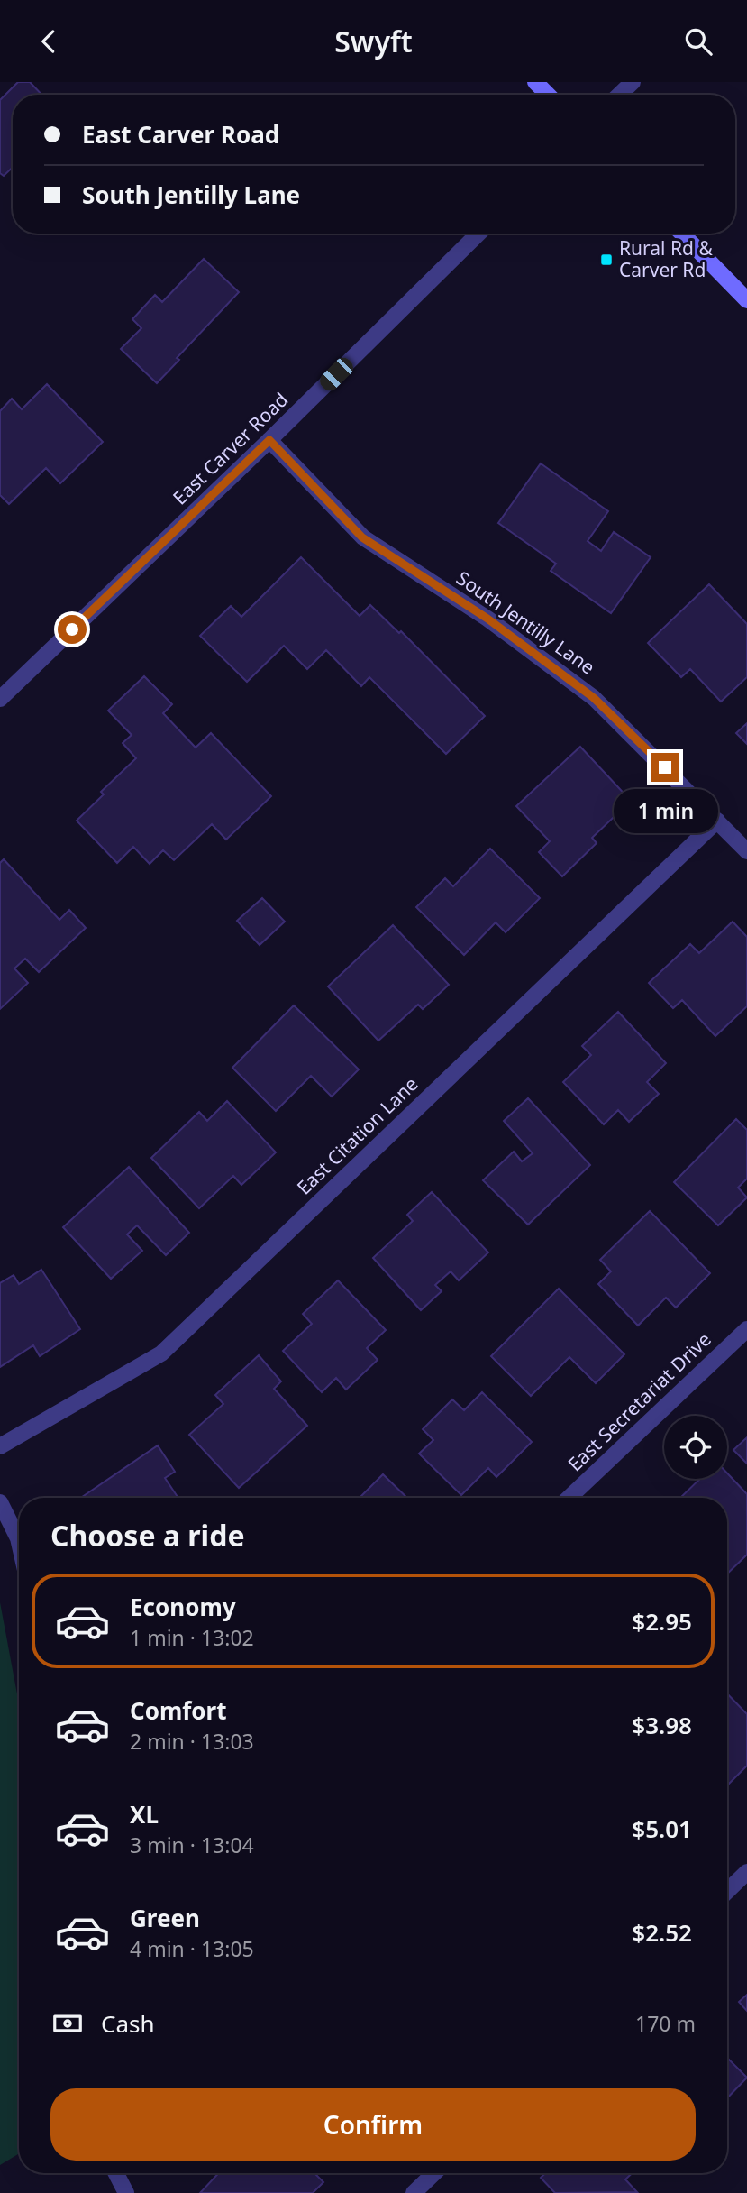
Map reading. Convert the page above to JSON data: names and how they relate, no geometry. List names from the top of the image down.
{
  "streets": {
    "street": [
      "East Carver Road",
      "South Jentilly Lane",
      "East Citation Lane",
      "East Secretariat Drive"
    ]
  },
  "crossings": [
    ["East Carver Road", "South Jentilly Lane"],
    ["South Jentilly Lane", "East Citation Lane"]
  ],
  "places": {
    "transit": ["Rural Rd & Carver Rd"]
  },
  "page": {
    "header": "Swyft",
    "banner": ["East Carver Road", "South Jentilly Lane"],
    "bubble": "1 min",
    "heading": "Choose a ride",
    "list": [
      {
        "name": "Economy",
        "note": "1 min · 13:02",
        "value": "$2.95"
      },
      {
        "name": "Comfort",
        "note": "2 min · 13:03",
        "value": "$3.98"
      },
      {
        "name": "XL",
        "note": "3 min · 13:04",
        "value": "$5.01"
      },
      {
        "name": "Green",
        "note": "4 min · 13:05",
        "value": "$2.52"
      }
    ],
    "pay": ["Cash", "170 m"],
    "buttons": "Confirm"
  }
}
